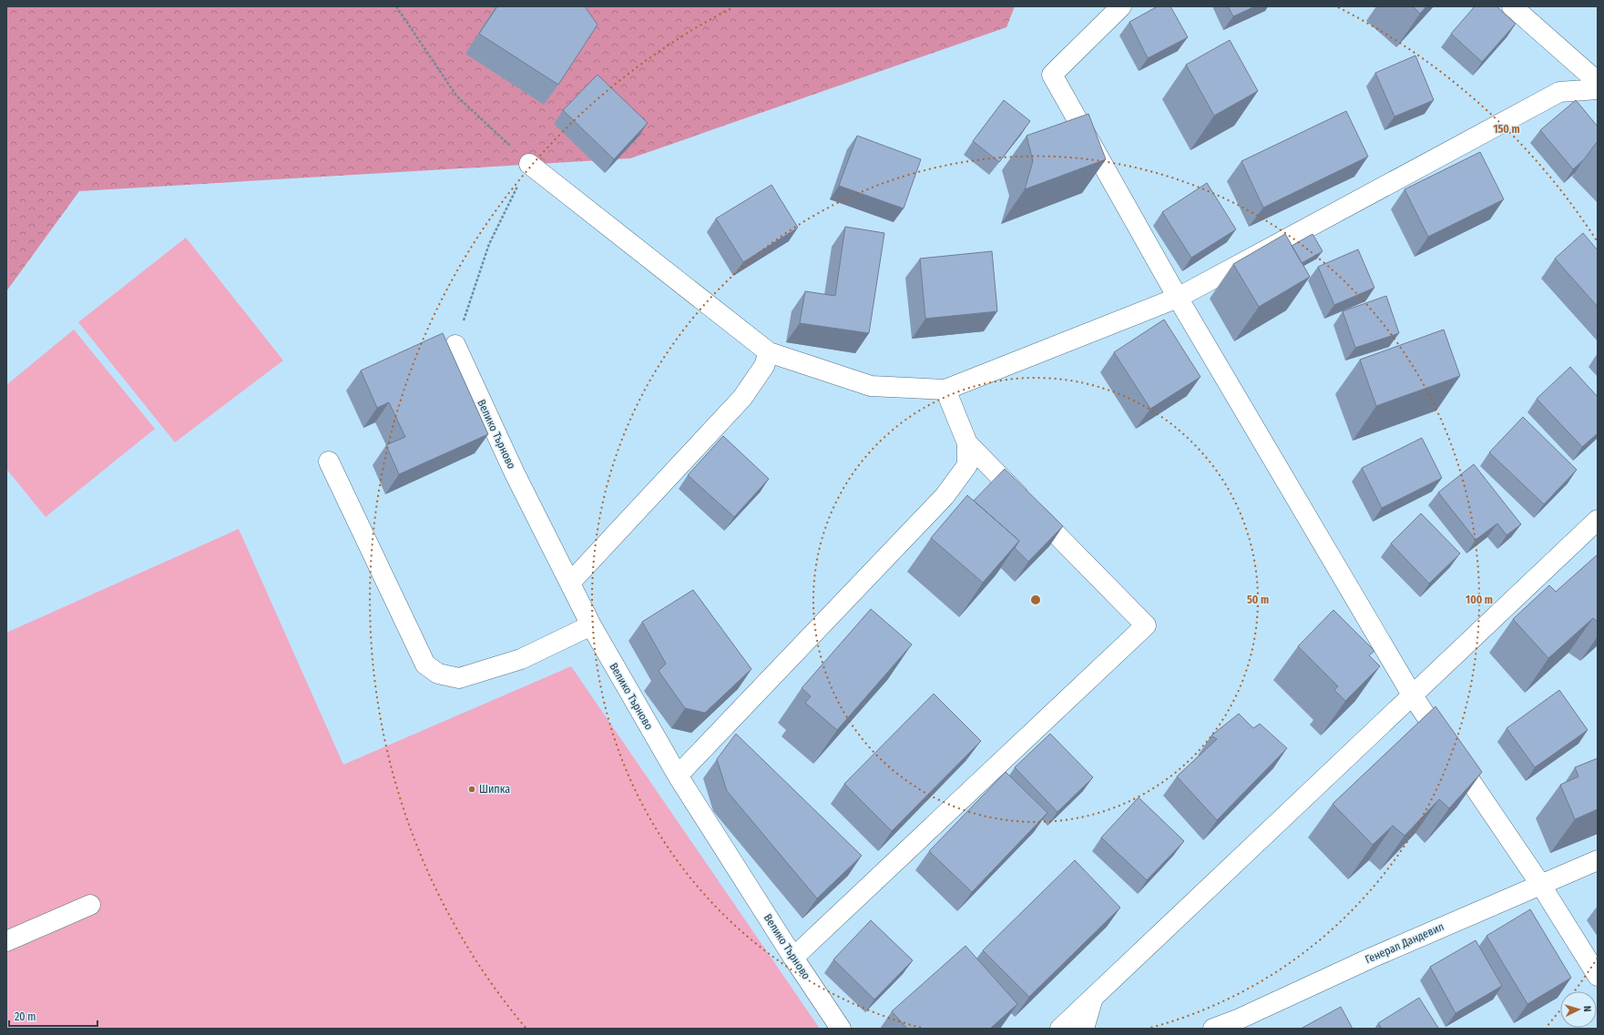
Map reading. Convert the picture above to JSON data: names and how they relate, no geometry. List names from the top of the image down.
{
  "streets": {
    "street": ["Велико Търново", "Генерал Дандевил"]
  },
  "places": ["Шипка"],
  "scale_bar": "20 m",
  "north": "right",
  "rings": ["150 m", "50 m", "100 m"]
}
